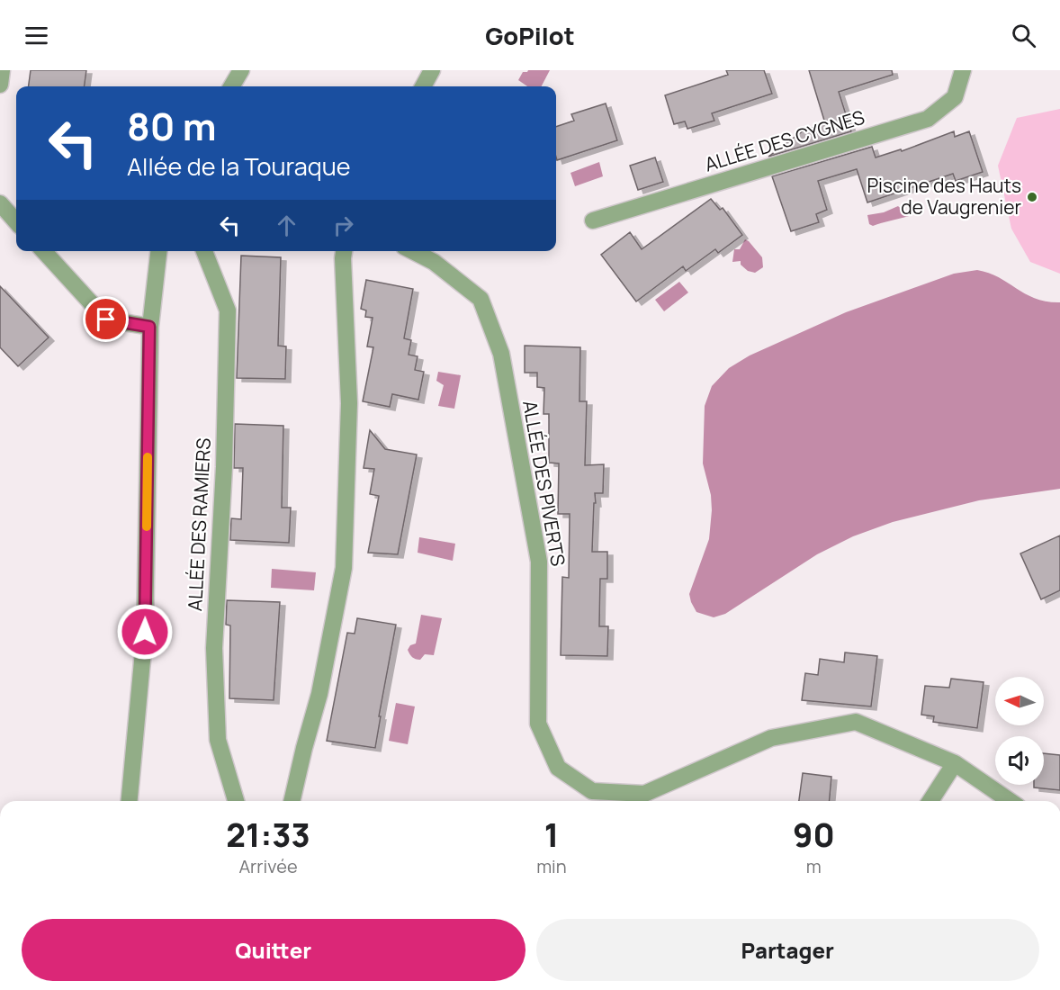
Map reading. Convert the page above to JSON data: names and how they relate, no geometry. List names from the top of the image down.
{
  "streets": {
    "street": ["ALLÉE DES CYGNES", "ALLÉE DES PIVERTS", "ALLÉE DES RAMIERS"]
  },
  "places": ["Piscine des Hauts de Vaugrenier"],
  "north": "left",
  "page": {
    "header": "GoPilot",
    "turn": ["80 m", "Allée de la Touraque"],
    "eta": [
      "21:33",
      "Arrivée",
      "1",
      "min",
      "90",
      "m"
    ],
    "buttons": ["Quitter", "Partager"]
  }
}
